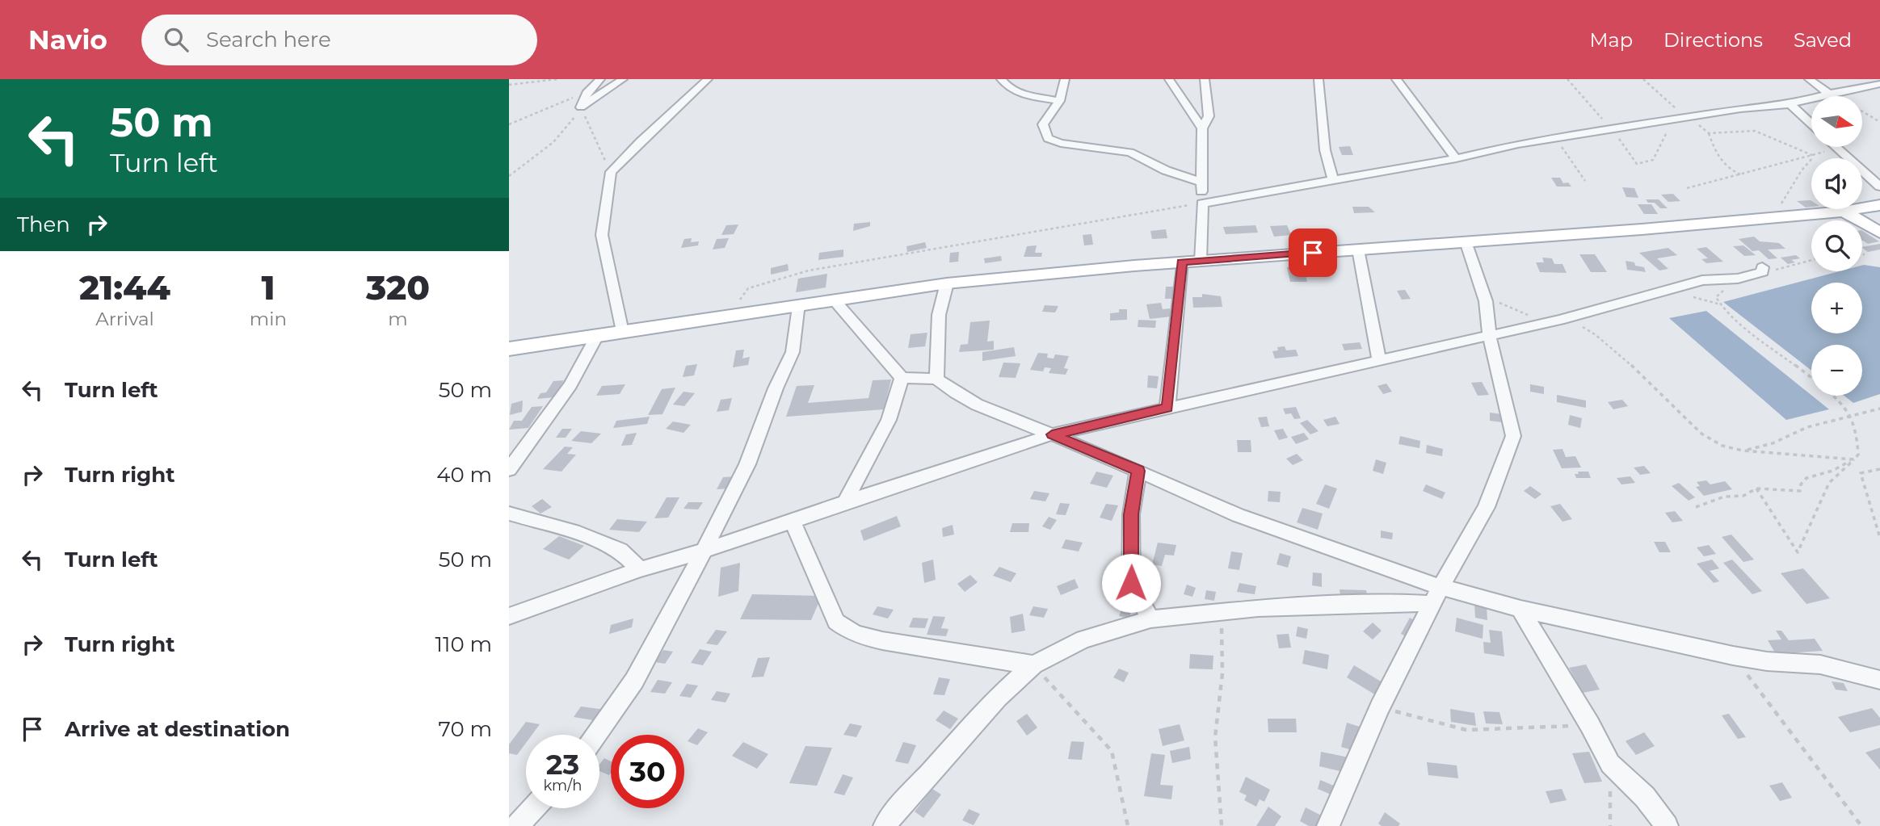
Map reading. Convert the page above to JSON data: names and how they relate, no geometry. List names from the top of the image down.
{
  "north": "right",
  "page": {
    "header": "Navio",
    "search": "Search here",
    "nav": ["Map", "Directions", "Saved"],
    "turn": ["50 m", "Turn left"],
    "map_buttons": ["+", "−"],
    "then": "Then",
    "eta": [
      "21:44",
      "Arrival",
      "1",
      "min",
      "320",
      "m"
    ],
    "list": [
      {
        "name": "Turn left",
        "value": "50 m"
      },
      {
        "name": "Turn right",
        "value": "40 m"
      },
      {
        "name": "Turn left",
        "value": "50 m"
      },
      {
        "name": "Turn right",
        "value": "110 m"
      },
      {
        "name": "Arrive at destination",
        "value": "70 m"
      }
    ],
    "speed": "23 km/h",
    "limit": "30"
  }
}
